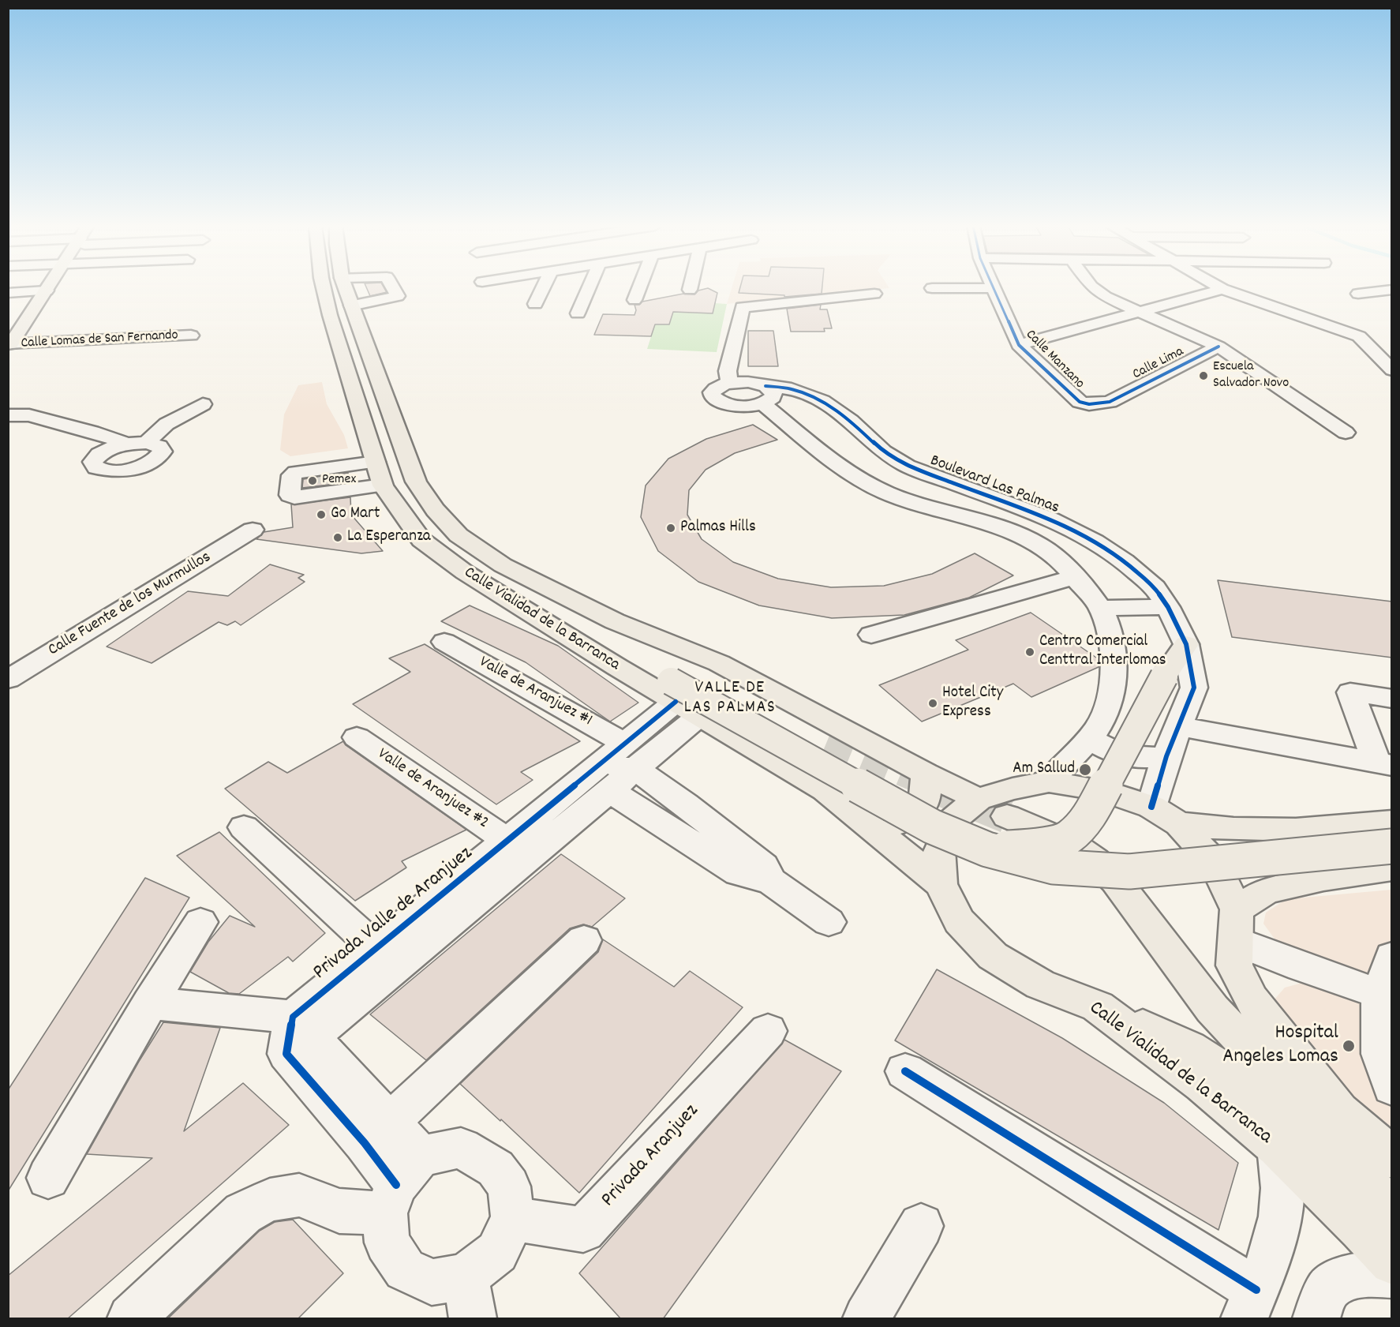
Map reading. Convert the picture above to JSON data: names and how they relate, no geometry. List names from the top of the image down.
{
  "streets": {
    "main road": ["Calle Vialidad de la Barranca"],
    "street": [
      "Calle Lomas de San Fernando",
      "Calle Manzano",
      "Calle Lima",
      "Boulevard Las Palmas",
      "Calle Fuente de los Murmullos",
      "Valle de Aranjuez #1",
      "Valle de Aranjuez #2",
      "Privada Valle de Aranjuez",
      "Privada Aranjuez"
    ]
  },
  "crossings": [
    ["Calle Manzano", "Calle Lima"],
    ["Boulevard Las Palmas", "Calle Vialidad de la Barranca"],
    ["Calle Vialidad de la Barranca", "Privada Valle de Aranjuez"],
    ["Valle de Aranjuez #1", "Privada Valle de Aranjuez"],
    ["Valle de Aranjuez #2", "Privada Valle de Aranjuez"]
  ],
  "districts": ["VALLE DE LAS PALMAS"],
  "places": [
    "Escuela Salvador Novo",
    "Pemex",
    "Go Mart",
    "Palmas Hills",
    "La Esperanza",
    "Centro Comercial Centtral Interlomas",
    "Hotel City Express",
    "Am Sallud",
    "Hospital Angeles Lomas"
  ]
}
